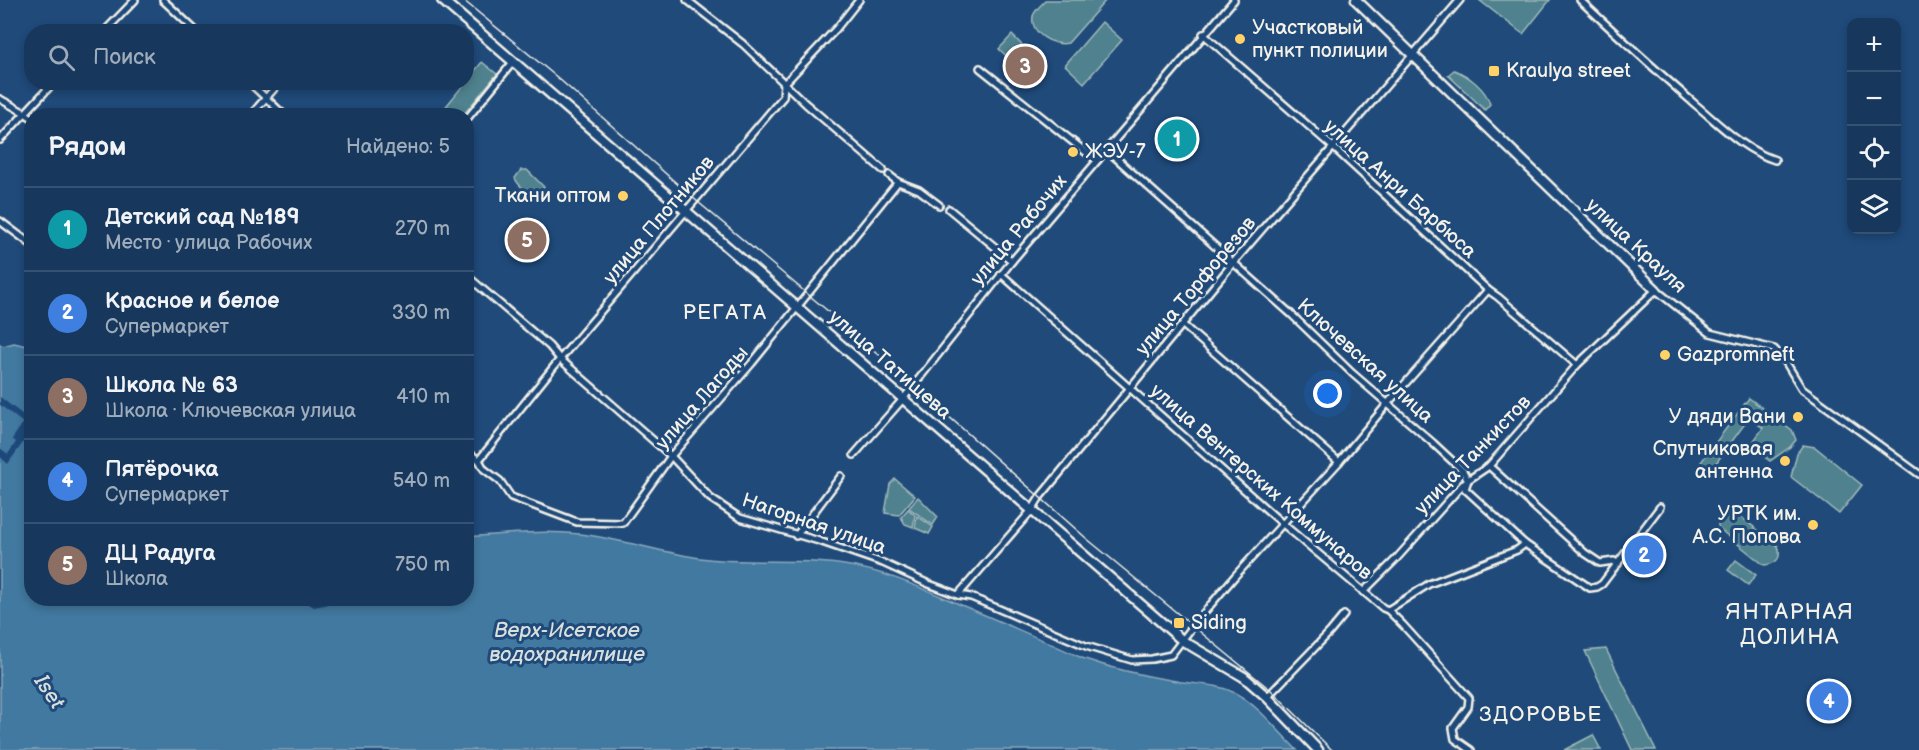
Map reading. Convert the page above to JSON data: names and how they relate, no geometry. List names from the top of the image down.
{
  "streets": {
    "street": [
      "улица Анри Барбюса",
      "улица Плотников",
      "улица Рабочих",
      "улица Крауля",
      "улица Торфорезов",
      "Ключевская улица",
      "улица Татищева",
      "улица Лагоды",
      "улица Танкистов",
      "улица Венгерских Коммунаров",
      "Нагорная улица"
    ]
  },
  "crossings": [
    ["улица Анри Барбюса", "улица Рабочих"],
    ["улица Анри Барбюса", "улица Торфорезов"],
    ["улица Анри Барбюса", "улица Танкистов"],
    ["улица Анри Барбюса", "Нагорная улица"],
    ["улица Плотников", "улица Татищева"],
    ["улица Плотников", "улица Лагоды"],
    ["улица Плотников", "Нагорная улица"],
    ["улица Рабочих", "Ключевская улица"],
    ["улица Рабочих", "улица Татищева"],
    ["улица Рабочих", "улица Венгерских Коммунаров"],
    ["улица Крауля", "улица Торфорезов"],
    ["улица Крауля", "улица Танкистов"],
    ["улица Торфорезов", "Ключевская улица"],
    ["улица Торфорезов", "улица Татищева"],
    ["улица Торфорезов", "улица Венгерских Коммунаров"],
    ["улица Торфорезов", "Нагорная улица"],
    ["Ключевская улица", "улица Танкистов"],
    ["Ключевская улица", "Нагорная улица"],
    ["улица Татищева", "улица Лагоды"],
    ["улица Татищева", "Нагорная улица"],
    ["улица Лагоды", "Нагорная улица"],
    ["улица Танкистов", "улица Венгерских Коммунаров"],
    ["улица Венгерских Коммунаров", "Нагорная улица"]
  ],
  "districts": ["РЕГАТА", "ЯНТАРНАЯ ДОЛИНА", "ЗДОРОВЬЕ"],
  "water": ["Верх-Исетское водохранилище", "Iset"],
  "places": {
    "other": [
      "Участковый пункт полиции",
      "ЖЭУ-7",
      "Ткани оптом",
      "Gazpromneft",
      "У дяди Вани",
      "Спутниковая антенна",
      "УРТК им. А.С. Попова"
    ],
    "transit": ["Kraulya street", "Siding"]
  },
  "page": {
    "map_buttons": ["+", "−"],
    "search": "Поиск",
    "pins": [
      "3",
      "1",
      "5",
      "2",
      "4"
    ],
    "heading": ["Рядом", "Найдено: 5"],
    "list": [
      {
        "mark": "1",
        "name": "Детский сад №189",
        "note": "Место · улица Рабочих",
        "value": "270 m"
      },
      {
        "mark": "2",
        "name": "Красное и белое",
        "note": "Супермаркет",
        "value": "330 m"
      },
      {
        "mark": "3",
        "name": "Школа № 63",
        "note": "Школа · Ключевская улица",
        "value": "410 m"
      },
      {
        "mark": "4",
        "name": "Пятёрочка",
        "note": "Супермаркет",
        "value": "540 m"
      },
      {
        "mark": "5",
        "name": "ДЦ Радуга",
        "note": "Школа",
        "value": "750 m"
      }
    ]
  }
}
